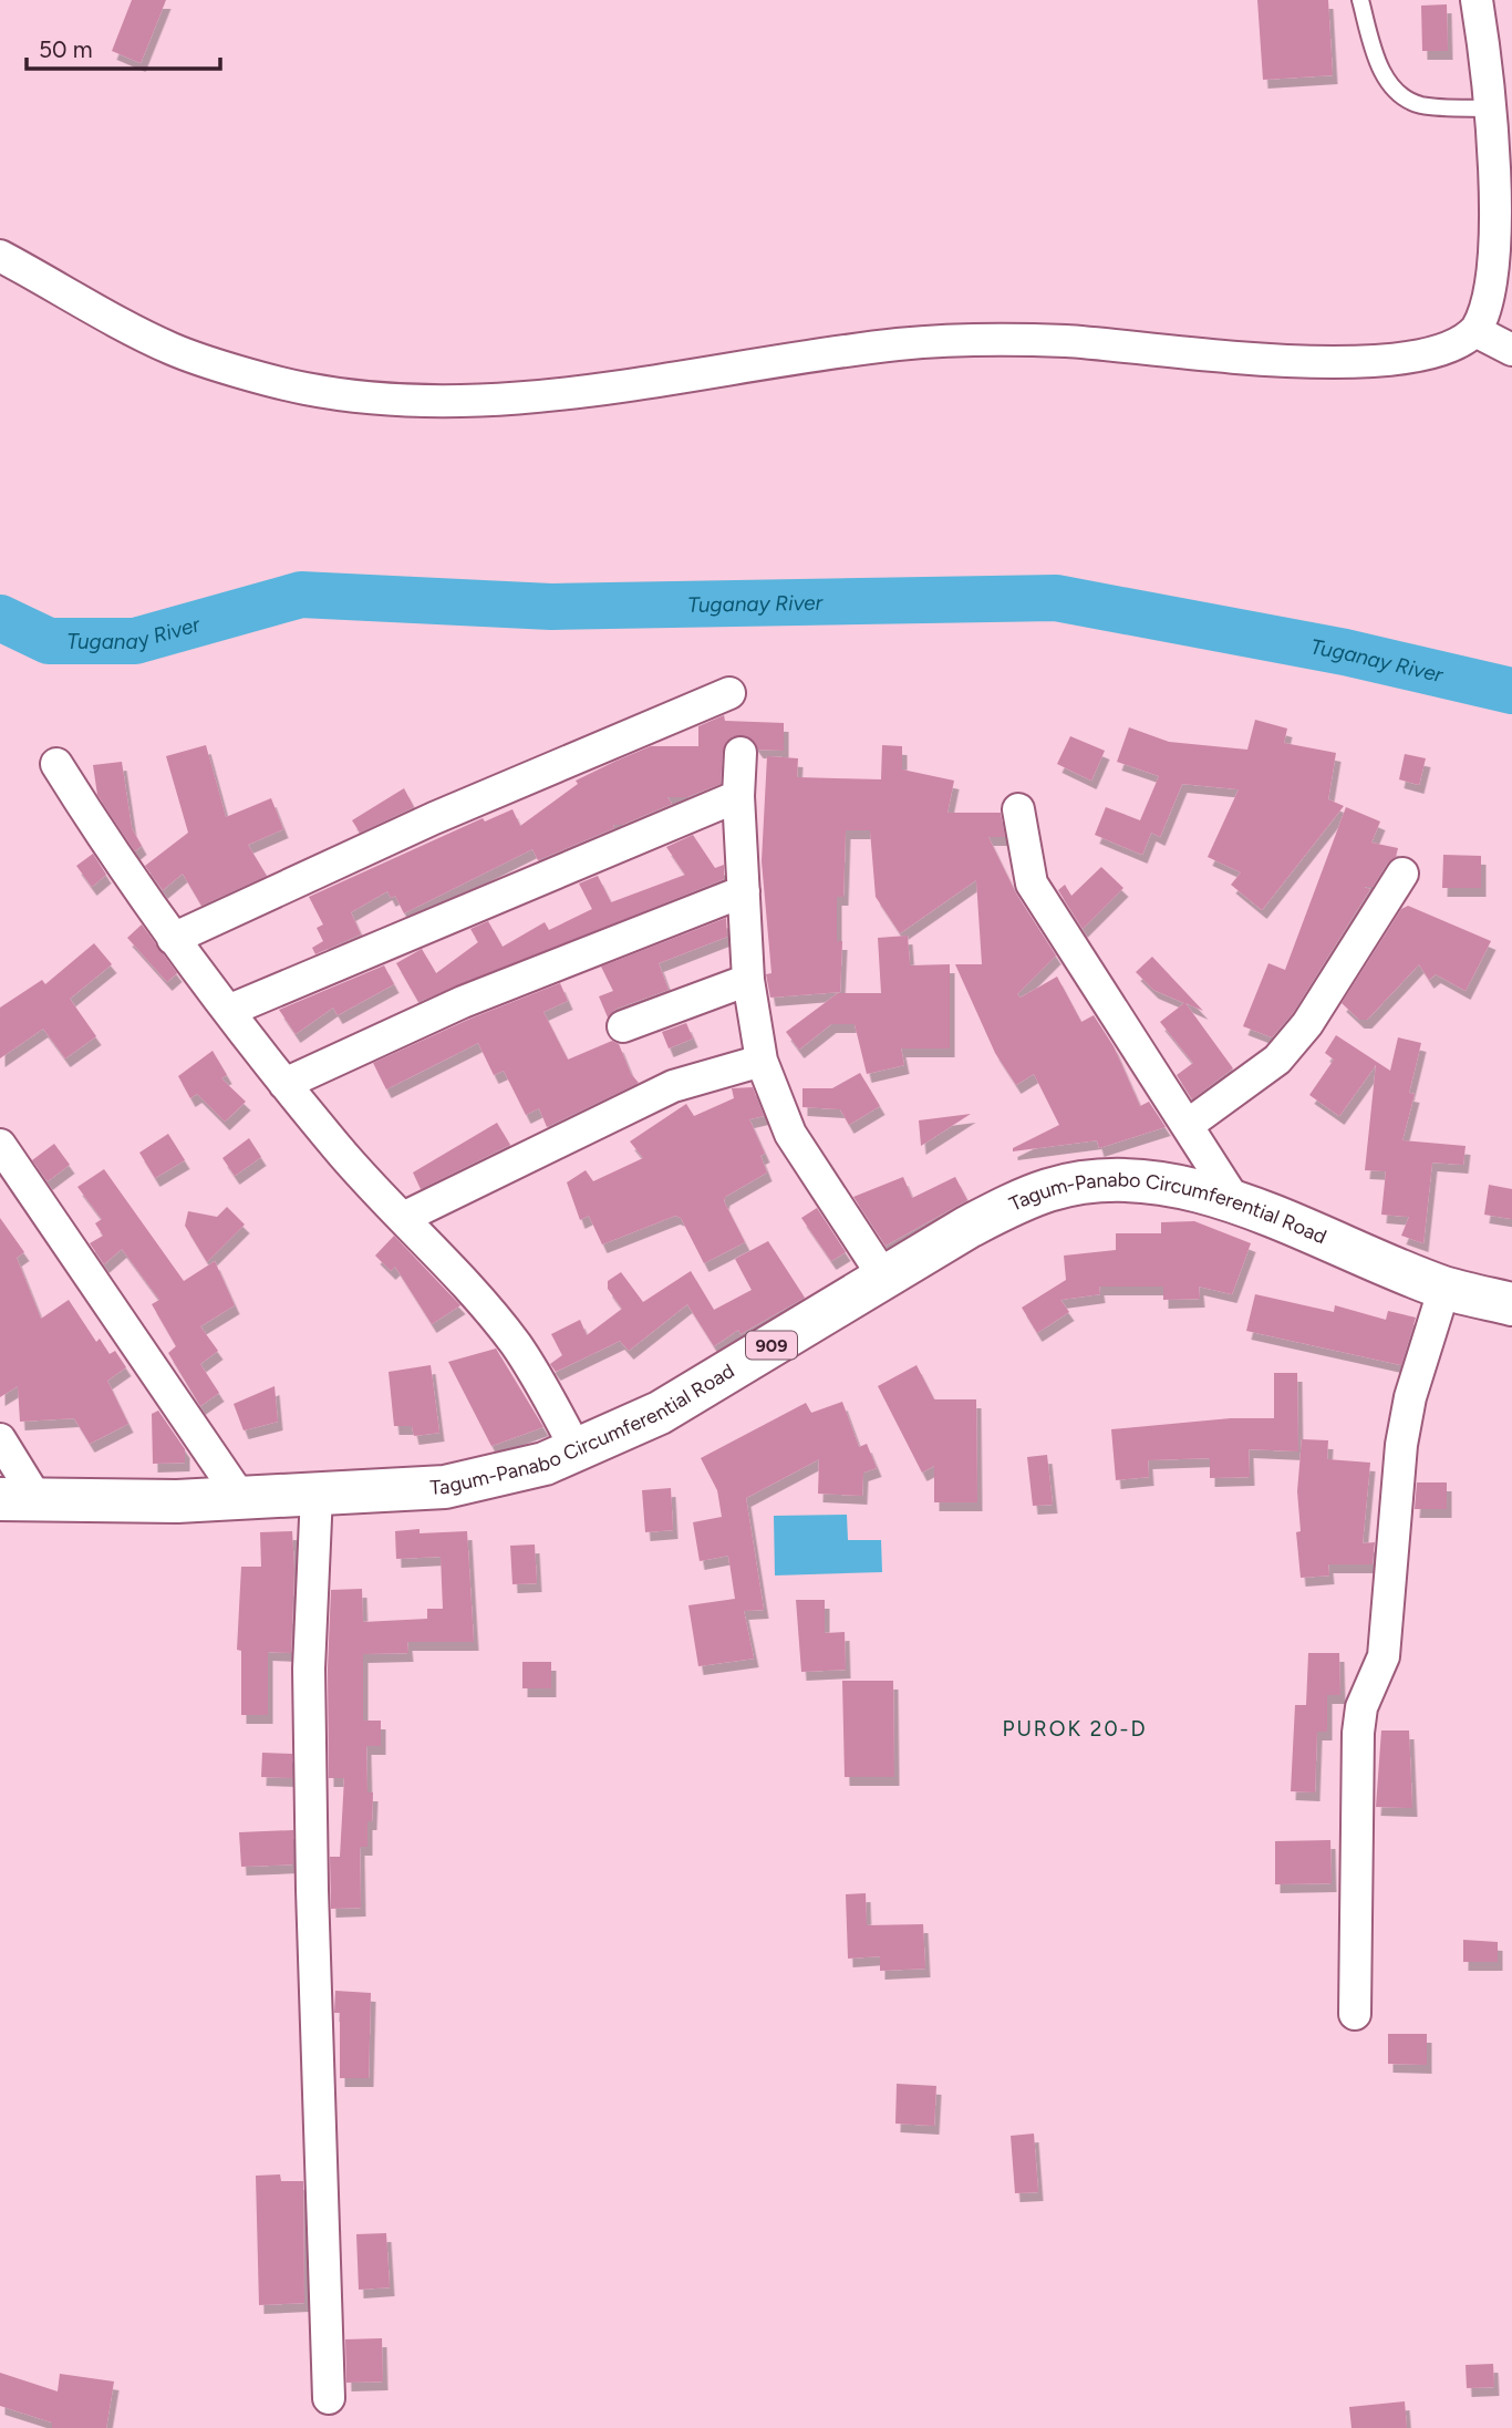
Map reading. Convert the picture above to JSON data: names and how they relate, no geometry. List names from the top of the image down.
{
  "streets": {
    "main road": ["Tagum-Panabo Circumferential Road", "909"]
  },
  "districts": ["PUROK 20-D"],
  "water": ["Tuganay River"],
  "scale_bar": "50 m"
}
